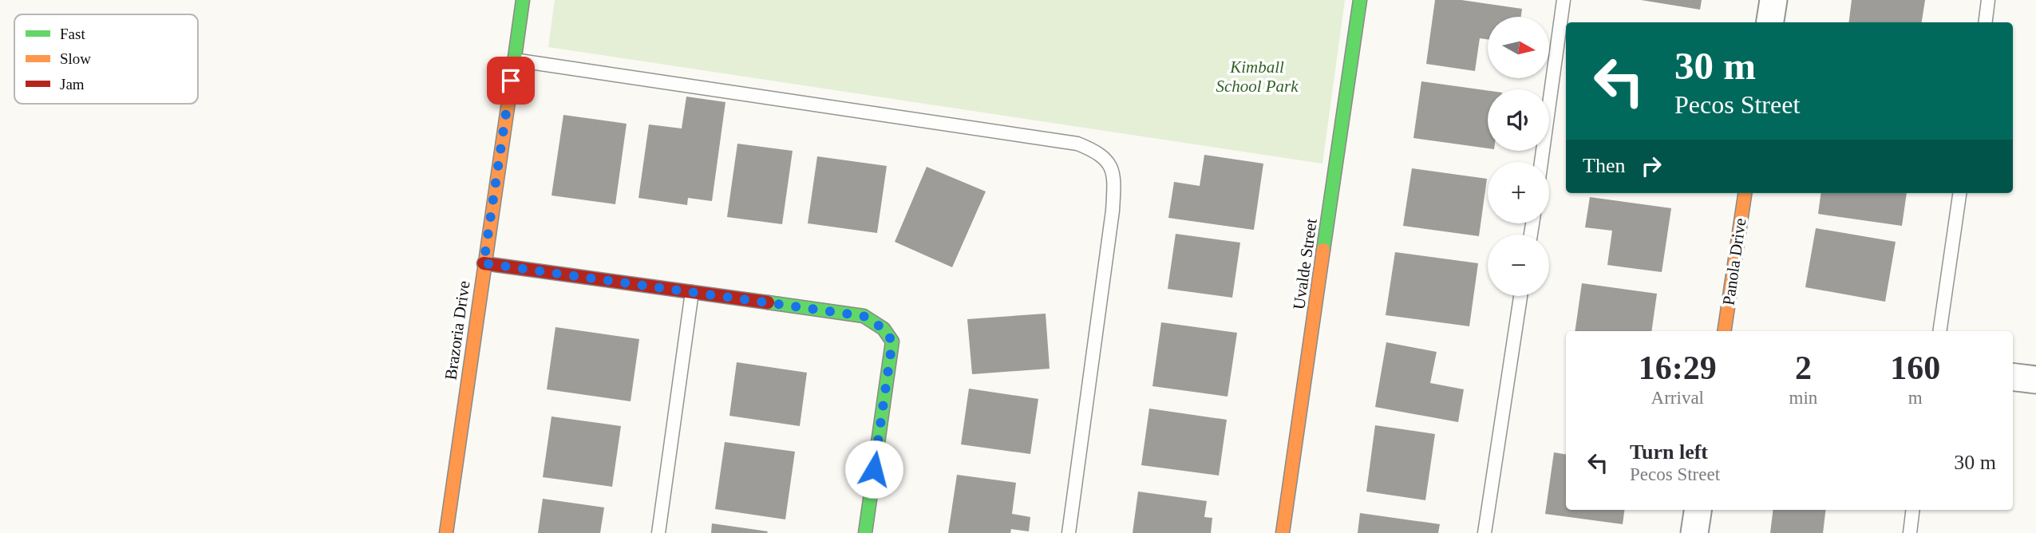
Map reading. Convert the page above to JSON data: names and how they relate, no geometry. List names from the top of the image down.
{
  "streets": {
    "street": ["Panola Drive", "Uvalde Street", "Brazoria Drive"]
  },
  "parks": ["Kimball School Park"],
  "legend": ["Fast", "Slow", "Jam"],
  "north": "right",
  "page": {
    "map_buttons": ["+", "−"],
    "turn": ["30 m", "Pecos Street"],
    "then": "Then",
    "eta": [
      "16:29",
      "Arrival",
      "2",
      "min",
      "160",
      "m"
    ],
    "list": [
      {
        "name": "Turn left",
        "note": "Pecos Street",
        "value": "30 m"
      }
    ]
  }
}
